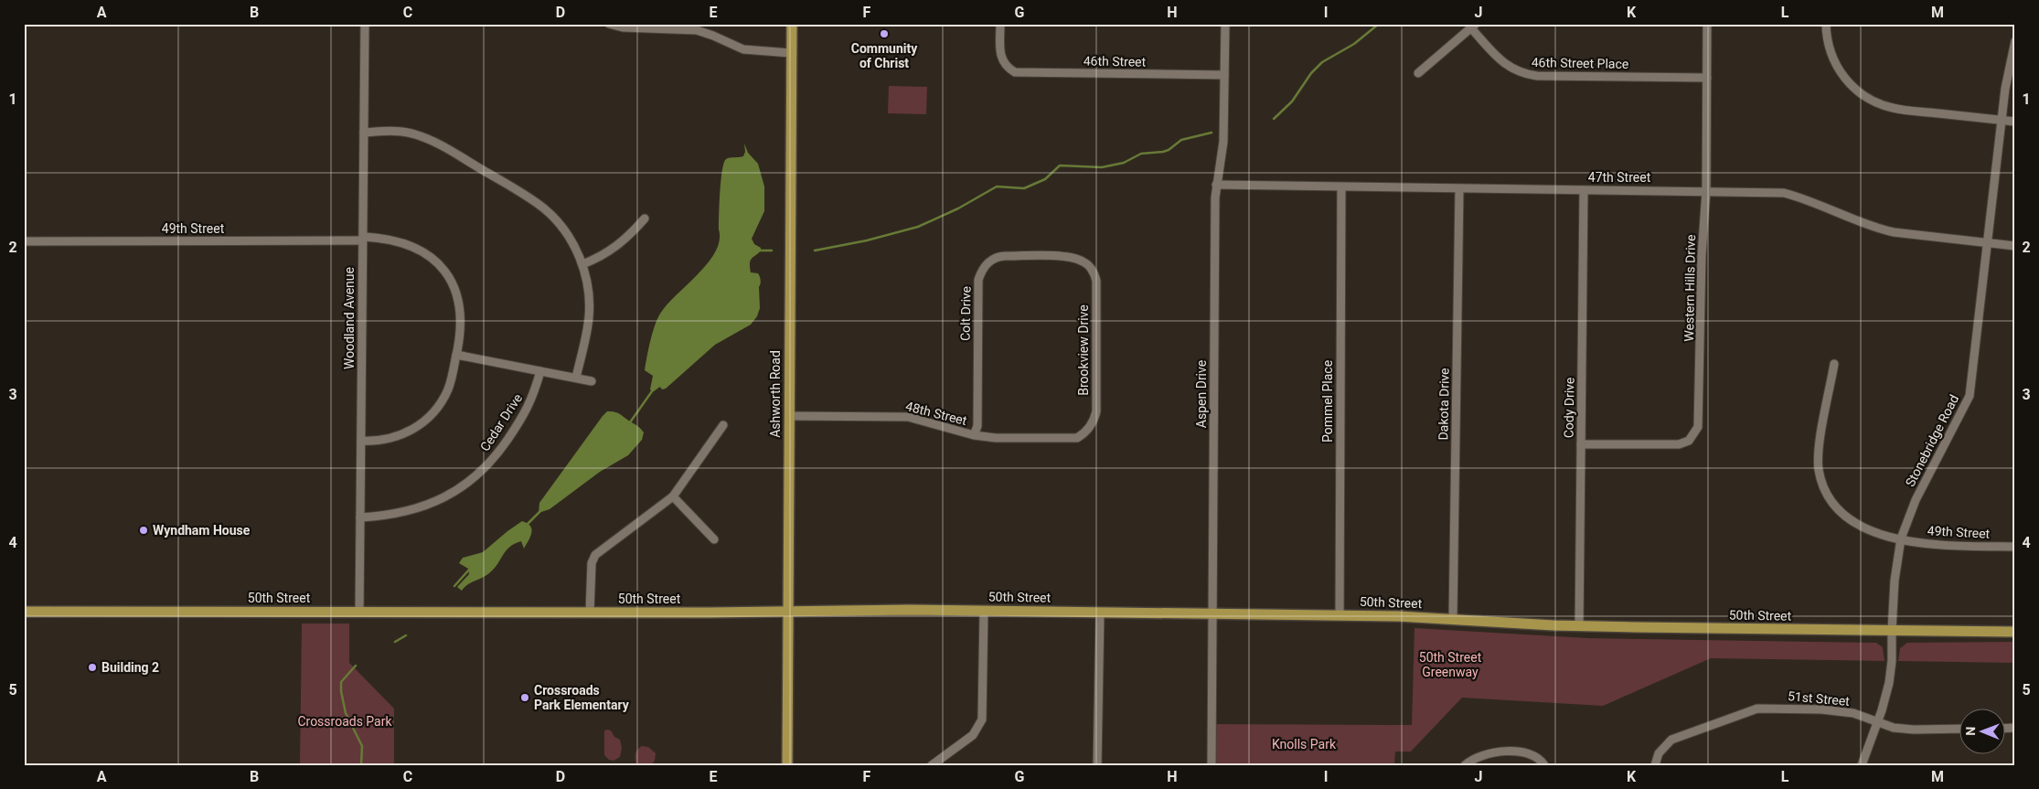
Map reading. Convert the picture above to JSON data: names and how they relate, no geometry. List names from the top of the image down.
{
  "streets": {
    "main road": ["Ashworth Road", "50th Street"],
    "street": [
      "46th Street",
      "46th Street Place",
      "47th Street",
      "49th Street",
      "Western Hills Drive",
      "Colt Drive",
      "Woodland Avenue",
      "Brookview Drive",
      "Aspen Drive",
      "Pommel Place",
      "Dakota Drive",
      "Cody Drive",
      "48th Street",
      "Cedar Drive",
      "Stonebridge Road",
      "51st Street"
    ]
  },
  "crossings": [
    ["46th Street", "Aspen Drive"],
    ["46th Street Place", "Western Hills Drive"],
    ["47th Street", "Western Hills Drive"],
    ["47th Street", "Aspen Drive"],
    ["47th Street", "Pommel Place"],
    ["47th Street", "Dakota Drive"],
    ["47th Street", "Cody Drive"],
    ["47th Street", "Stonebridge Road"],
    ["49th Street", "Woodland Avenue"],
    ["49th Street", "Stonebridge Road"],
    ["Western Hills Drive", "Cody Drive"],
    ["Colt Drive", "Brookview Drive"],
    ["Colt Drive", "48th Street"],
    ["Woodland Avenue", "Cedar Drive"],
    ["Woodland Avenue", "50th Street"],
    ["Brookview Drive", "48th Street"],
    ["Ashworth Road", "48th Street"],
    ["Ashworth Road", "50th Street"],
    ["Aspen Drive", "50th Street"],
    ["Pommel Place", "50th Street"],
    ["Dakota Drive", "50th Street"],
    ["Cody Drive", "50th Street"],
    ["Stonebridge Road", "50th Street"],
    ["Stonebridge Road", "51st Street"]
  ],
  "parks": ["50th Street Greenway", "Crossroads Park", "Knolls Park"],
  "places": [
    "Community of Christ",
    "Wyndham House",
    "Building 2",
    "Crossroads Park Elementary"
  ],
  "north": "left",
  "grid": {
    "columns": [
      "A",
      "B",
      "C",
      "D",
      "E",
      "F",
      "G",
      "H",
      "I",
      "J",
      "K",
      "L",
      "M"
    ],
    "rows": [
      "1",
      "2",
      "3",
      "4",
      "5"
    ]
  }
}
